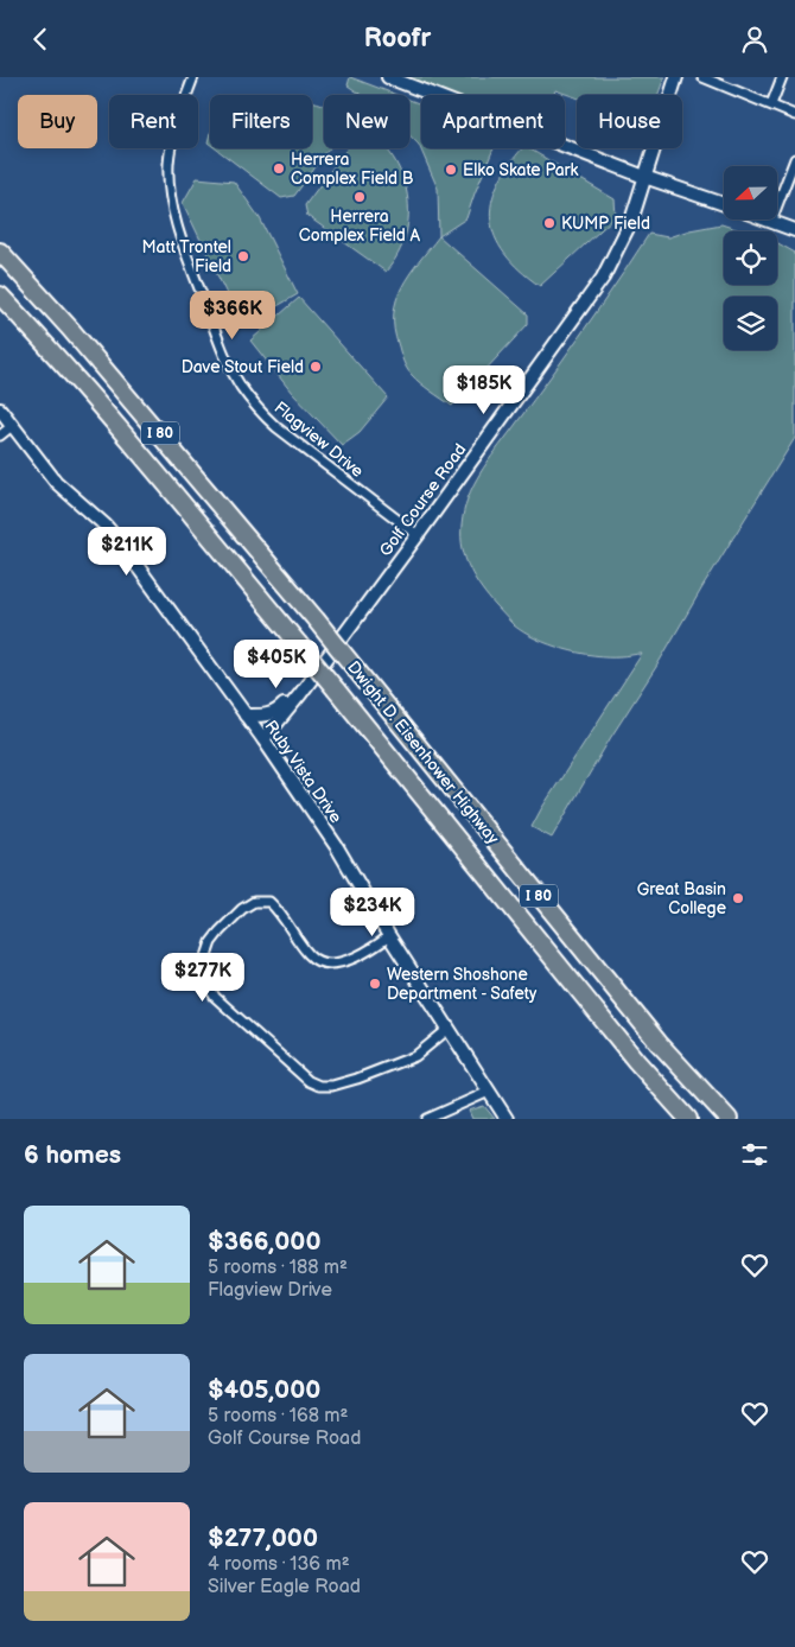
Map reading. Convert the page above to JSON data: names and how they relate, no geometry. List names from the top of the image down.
{
  "streets": {
    "highway": ["I 80", "Dwight D. Eisenhower Highway"],
    "street": ["Flagview Drive", "Golf Course Road", "Ruby Vista Drive"]
  },
  "crossings": [
    ["Flagview Drive", "Golf Course Road"],
    ["Golf Course Road", "Ruby Vista Drive"]
  ],
  "places": [
    "Herrera Complex Field B",
    "Elko Skate Park",
    "Herrera Complex Field A",
    "KUMP Field",
    "Matt Trontel Field",
    "Dave Stout Field",
    "Great Basin College",
    "Western Shoshone Department - Safety"
  ],
  "north": "left",
  "page": {
    "header": "Roofr",
    "chip": [
      "Buy",
      "Rent",
      "Filters",
      "New",
      "Apartment",
      "House"
    ],
    "price": [
      "$366K",
      "$185K",
      "$211K",
      "$405K",
      "$234K",
      "$277K"
    ],
    "heading": "6 homes",
    "list": [
      {
        "name": "$366,000",
        "note": "5 rooms · 188 m² · Flagview Drive"
      },
      {
        "name": "$405,000",
        "note": "5 rooms · 168 m² · Golf Course Road"
      },
      {
        "name": "$277,000",
        "note": "4 rooms · 136 m² · Silver Eagle Road"
      }
    ]
  }
}
